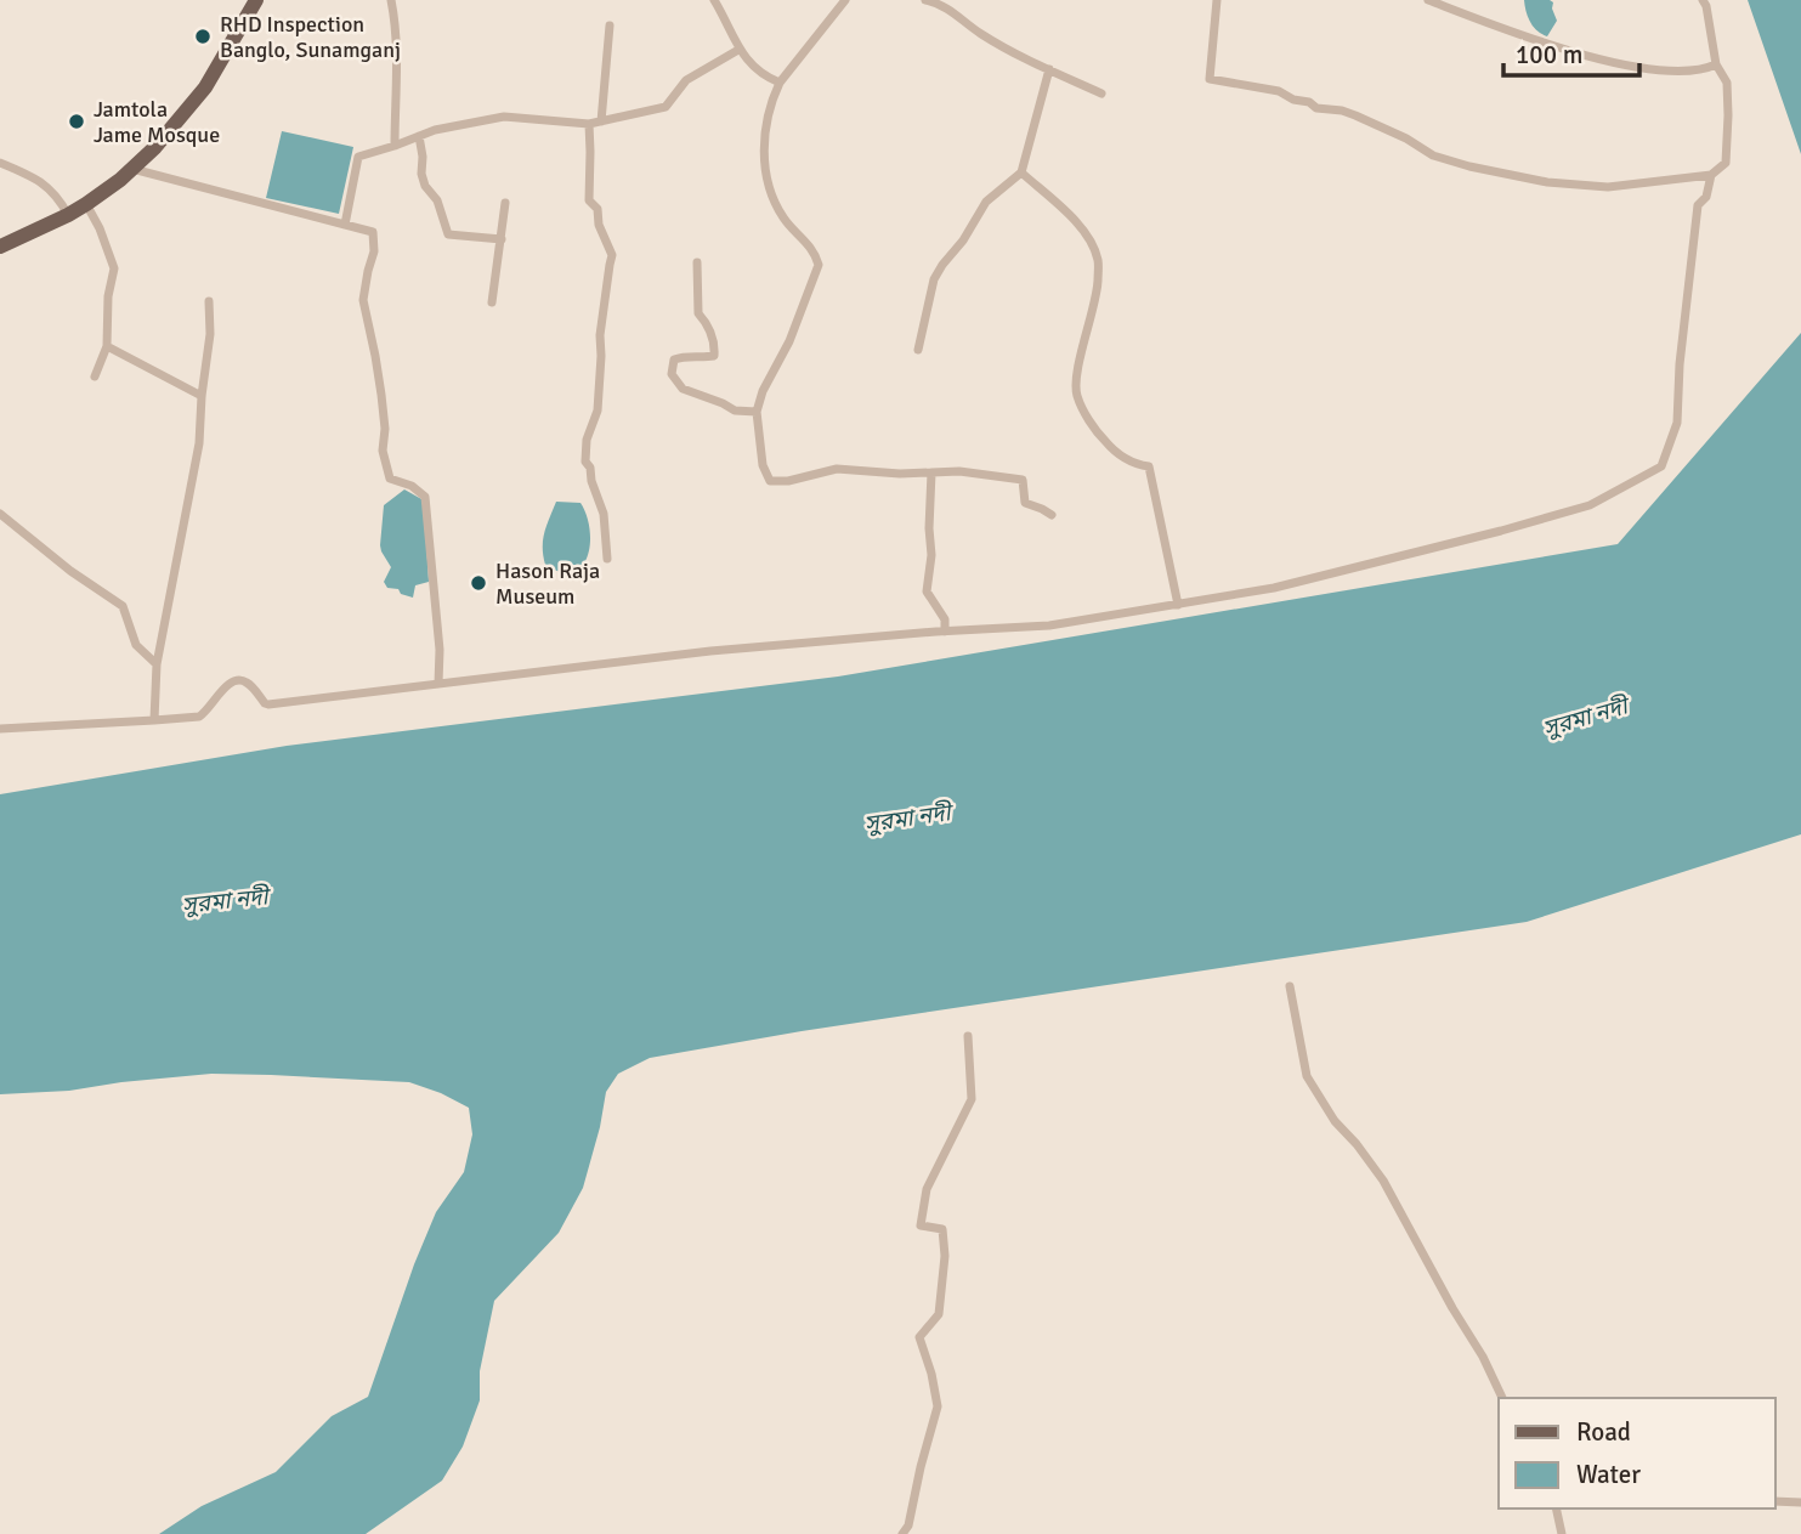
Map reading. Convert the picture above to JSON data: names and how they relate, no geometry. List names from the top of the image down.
{
  "water": ["সুরমা নদী"],
  "places": ["RHD Inspection Banglo, Sunamganj", "Jamtola Jame Mosque", "Hason Raja Museum"],
  "legend": ["Road", "Water"],
  "scale_bar": "100 m"
}
